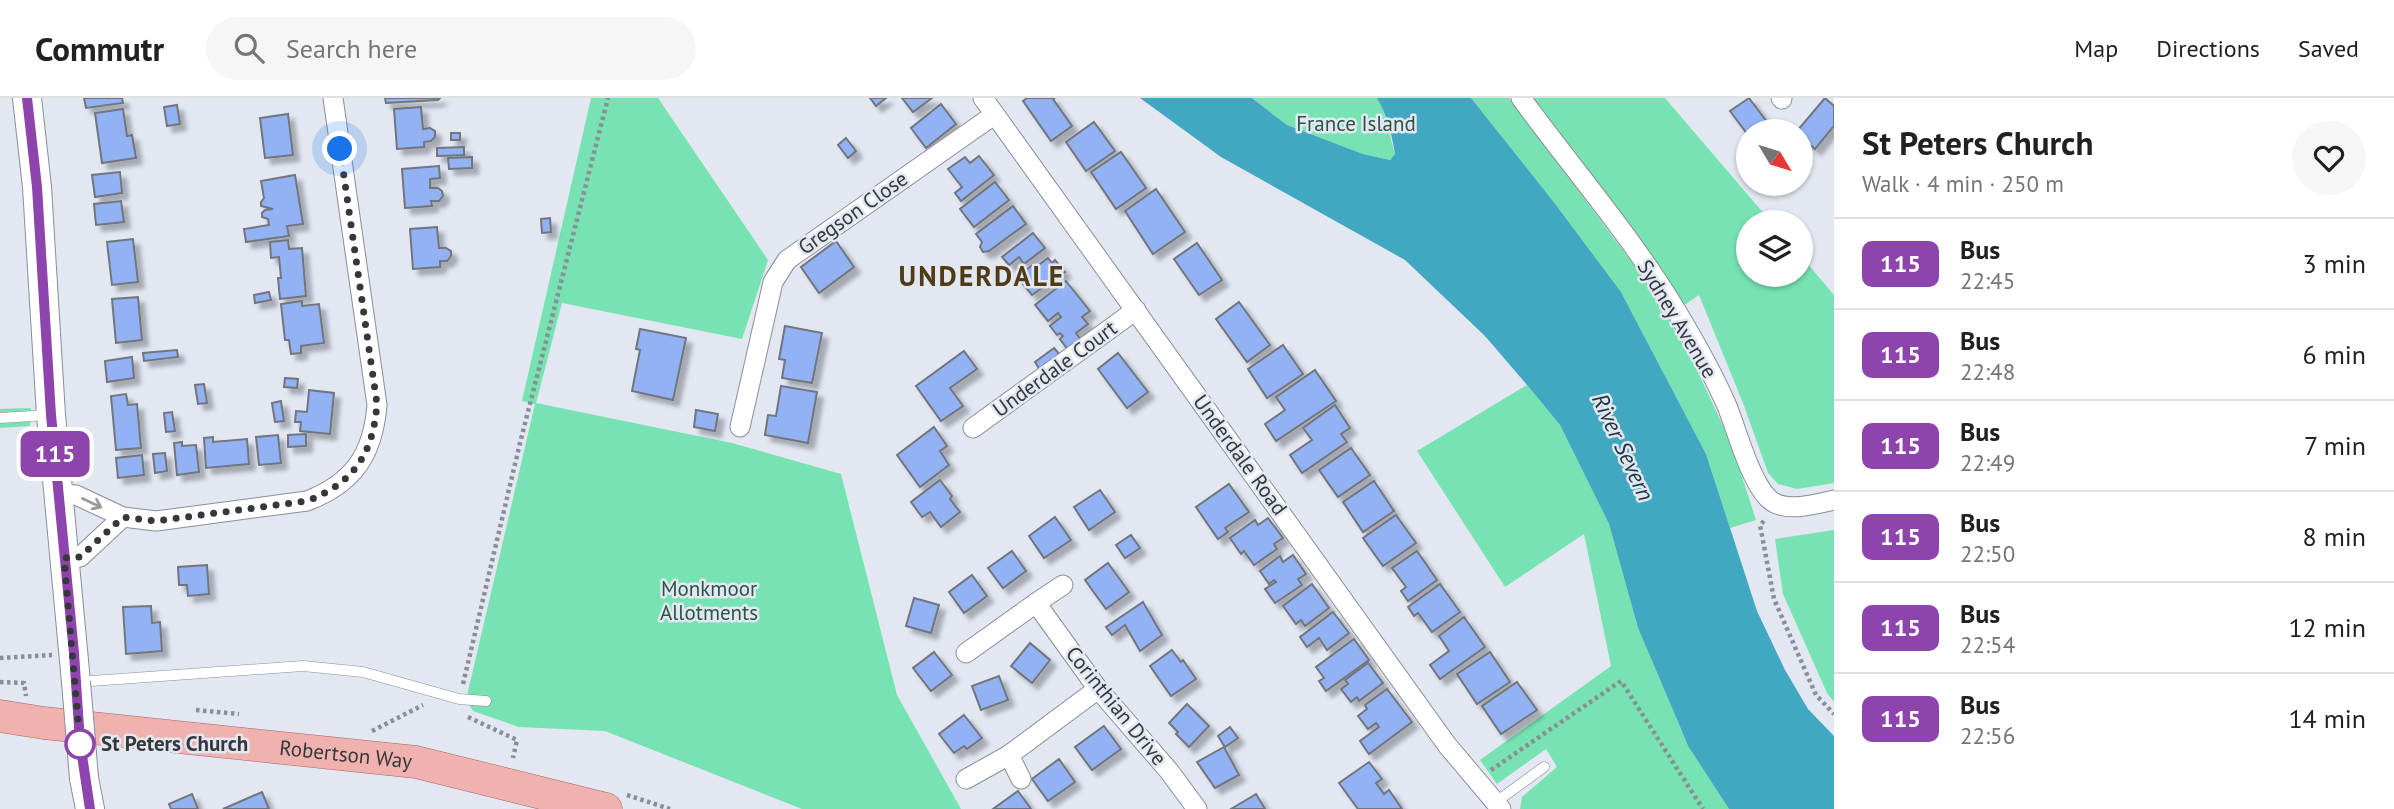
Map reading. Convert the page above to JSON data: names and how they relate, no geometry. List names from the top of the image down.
{
  "streets": {
    "main road": ["Robertson Way"],
    "street": [
      "Gregson Close",
      "Sydney Avenue",
      "Underdale Court",
      "Underdale Road",
      "Corinthian Drive"
    ]
  },
  "crossings": [
    ["Gregson Close", "Underdale Road"],
    ["Underdale Court", "Underdale Road"]
  ],
  "districts": ["UNDERDALE"],
  "water": ["River Severn"],
  "parks": ["France Island", "Monkmoor Allotments"],
  "places": ["St Peters Church"],
  "lines": ["bus line 115"],
  "north": "bottom right",
  "page": {
    "header": "Commutr",
    "search": "Search here",
    "nav": ["Map", "Directions", "Saved"],
    "on_map": "115",
    "heading": ["St Peters Church", "Walk · 4 min · 250 m"],
    "list": [
      {
        "mark": "115",
        "name": "Bus",
        "note": "22:45",
        "value": "3 min"
      },
      {
        "mark": "115",
        "name": "Bus",
        "note": "22:48",
        "value": "6 min"
      },
      {
        "mark": "115",
        "name": "Bus",
        "note": "22:49",
        "value": "7 min"
      },
      {
        "mark": "115",
        "name": "Bus",
        "note": "22:50",
        "value": "8 min"
      },
      {
        "mark": "115",
        "name": "Bus",
        "note": "22:54",
        "value": "12 min"
      },
      {
        "mark": "115",
        "name": "Bus",
        "note": "22:56",
        "value": "14 min"
      }
    ]
  }
}
